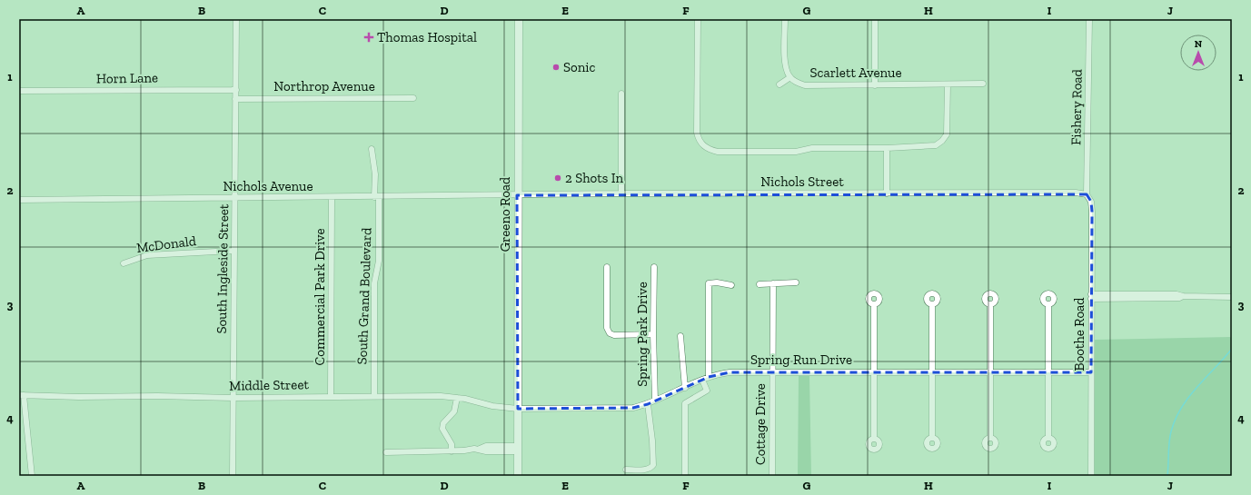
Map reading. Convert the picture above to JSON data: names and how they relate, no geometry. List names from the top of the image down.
{
  "streets": {
    "main road": ["Greeno Road"],
    "street": [
      "Scarlett Avenue",
      "Horn Lane",
      "Northrop Avenue",
      "Fishery Road",
      "Nichols Street",
      "Nichols Avenue",
      "McDonald",
      "South Ingleside Street",
      "South Grand Boulevard",
      "Commercial Park Drive",
      "Spring Park Drive",
      "Boothe Road",
      "Spring Run Drive",
      "Middle Street",
      "Cottage Drive"
    ]
  },
  "crossings": [
    ["Horn Lane", "South Ingleside Street"],
    ["Northrop Avenue", "South Ingleside Street"],
    ["Fishery Road", "Nichols Street"],
    ["Fishery Road", "Boothe Road"],
    ["Nichols Street", "Nichols Avenue"],
    ["Nichols Street", "Greeno Road"],
    ["Nichols Street", "Boothe Road"],
    ["Nichols Avenue", "Greeno Road"],
    ["Nichols Avenue", "South Ingleside Street"],
    ["Nichols Avenue", "South Grand Boulevard"],
    ["Nichols Avenue", "Commercial Park Drive"],
    ["Greeno Road", "Spring Run Drive"],
    ["Greeno Road", "Middle Street"],
    ["McDonald", "South Ingleside Street"],
    ["South Ingleside Street", "Middle Street"],
    ["South Grand Boulevard", "Middle Street"],
    ["Commercial Park Drive", "Middle Street"],
    ["Spring Park Drive", "Spring Run Drive"],
    ["Boothe Road", "Spring Run Drive"],
    ["Spring Run Drive", "Middle Street"],
    ["Spring Run Drive", "Cottage Drive"]
  ],
  "places": {
    "health": ["Thomas Hospital"],
    "other": ["Sonic", "2 Shots In"]
  },
  "north": "top",
  "grid": {
    "columns": [
      "A",
      "B",
      "C",
      "D",
      "E",
      "F",
      "G",
      "H",
      "I",
      "J"
    ],
    "rows": [
      "1",
      "2",
      "3",
      "4"
    ]
  }
}
